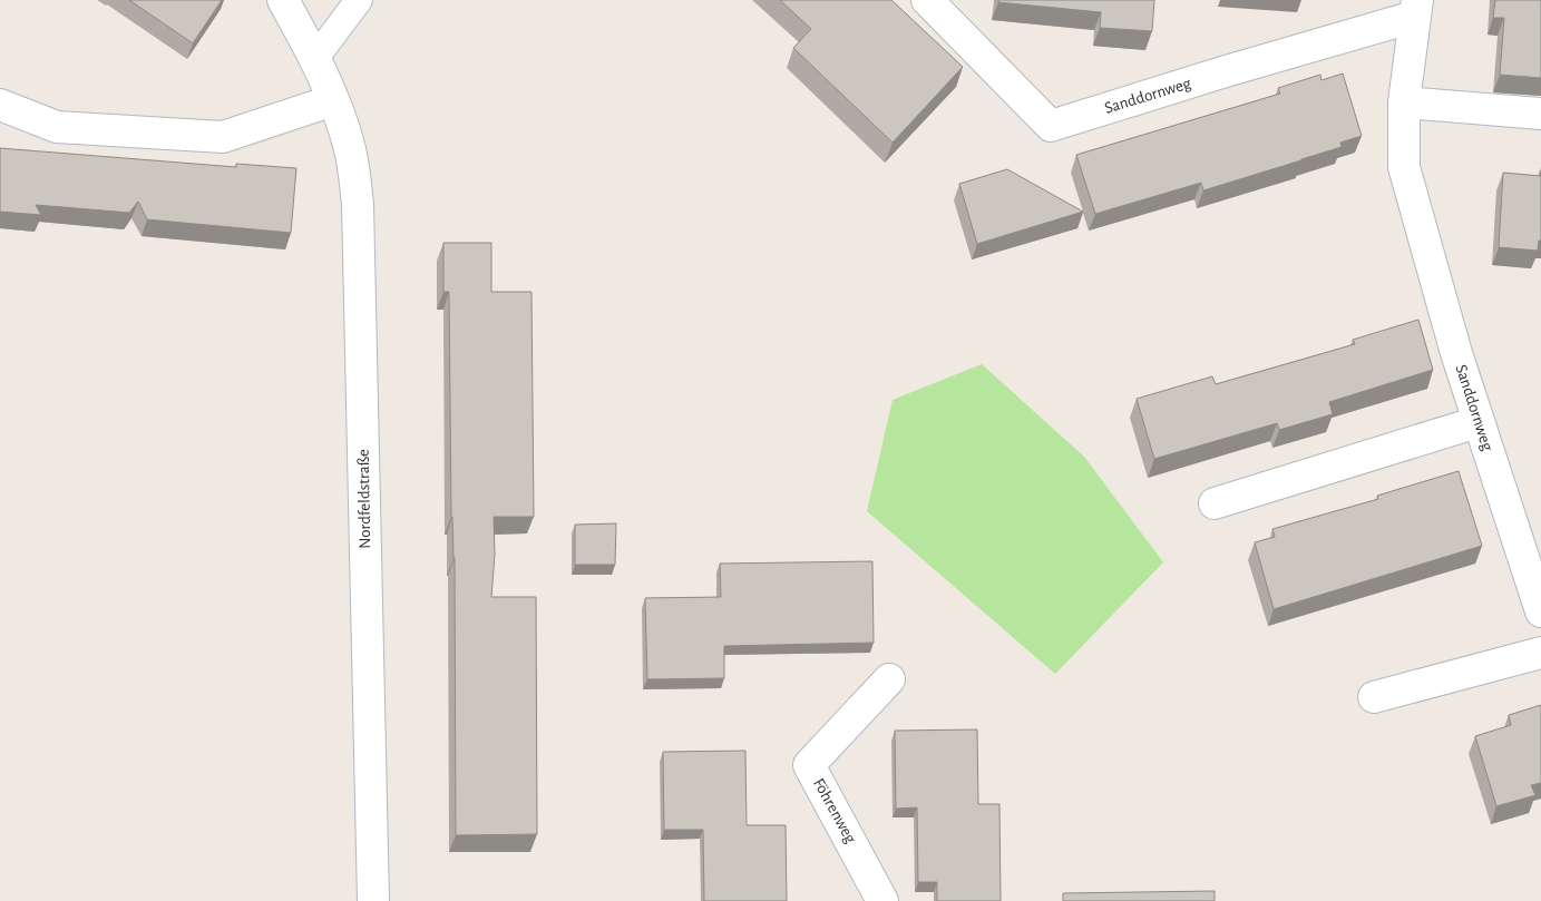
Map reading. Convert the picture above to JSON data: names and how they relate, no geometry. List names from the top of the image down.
{
  "streets": {
    "street": ["Sanddornweg", "Nordfeldstraße", "Föhrenweg"]
  }
}
